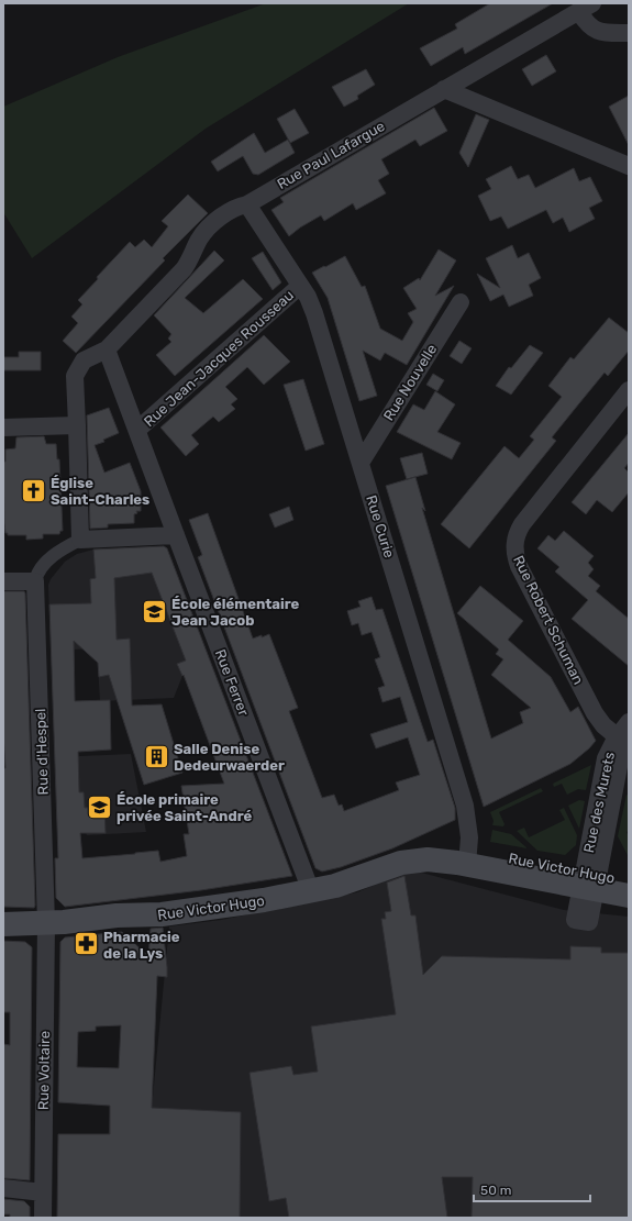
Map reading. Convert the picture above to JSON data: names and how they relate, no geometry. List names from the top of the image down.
{
  "streets": {
    "main road": ["Rue Victor Hugo"],
    "street": [
      "Rue Paul Lafargue",
      "Rue Jean-Jacques Rousseau",
      "Rue Nouvelle",
      "Rue Curie",
      "Rue Robert Schuman",
      "Rue Ferrer",
      "Rue d'Hespel",
      "Rue des Murets",
      "Rue Voltaire"
    ]
  },
  "crossings": [
    ["Rue Paul Lafargue", "Rue Curie"],
    ["Rue Paul Lafargue", "Rue Ferrer"],
    ["Rue Jean-Jacques Rousseau", "Rue Curie"],
    ["Rue Jean-Jacques Rousseau", "Rue Ferrer"],
    ["Rue Nouvelle", "Rue Curie"],
    ["Rue Curie", "Rue Victor Hugo"],
    ["Rue Robert Schuman", "Rue des Murets"],
    ["Rue Ferrer", "Rue Victor Hugo"],
    ["Rue d'Hespel", "Rue Victor Hugo"],
    ["Rue d'Hespel", "Rue Voltaire"],
    ["Rue des Murets", "Rue Victor Hugo"],
    ["Rue Victor Hugo", "Rue Voltaire"]
  ],
  "places": {
    "church": ["Église Saint-Charles"],
    "school or university": ["École élémentaire Jean Jacob", "École primaire privée Saint-André"],
    "building": ["Salle Denise Dedeurwaerder"],
    "pharmacy": ["Pharmacie de la Lys"]
  },
  "scale_bar": "50 m"
}
